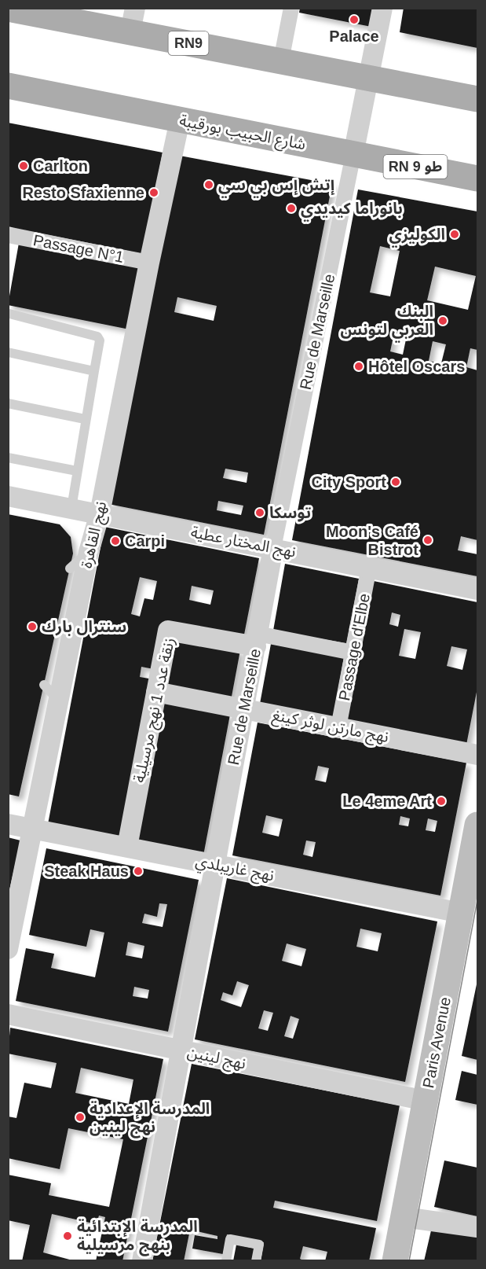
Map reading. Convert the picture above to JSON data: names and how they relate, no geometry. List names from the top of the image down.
{
  "streets": {
    "main road": [
      "RN9",
      "شارع الحبيب بورقيبة",
      "RN 9 طو",
      "Paris Avenue"
    ],
    "street": [
      "Passage N°1",
      "Rue de Marseille",
      "نهج القاهرة",
      "نهج المختار عطية",
      "Passage d'Elbe",
      "زنقة عدد 1 نهج مرسيلية",
      "نهج مارتن لوثر كينغ",
      "نهج غاريبلدي",
      "نهج لينين"
    ]
  },
  "crossings": [
    ["شارع الحبيب بورقيبة", "Rue de Marseille"],
    ["شارع الحبيب بورقيبة", "نهج القاهرة"],
    ["Passage N°1", "نهج القاهرة"],
    ["Rue de Marseille", "نهج المختار عطية"],
    ["Rue de Marseille", "زنقة عدد 1 نهج مرسيلية"],
    ["Rue de Marseille", "نهج مارتن لوثر كينغ"],
    ["Rue de Marseille", "نهج غاريبلدي"],
    ["Rue de Marseille", "نهج لينين"],
    ["نهج القاهرة", "نهج المختار عطية"],
    ["نهج القاهرة", "نهج غاريبلدي"],
    ["نهج المختار عطية", "Passage d'Elbe"],
    ["Passage d'Elbe", "نهج مارتن لوثر كينغ"],
    ["زنقة عدد 1 نهج مرسيلية", "نهج مارتن لوثر كينغ"],
    ["زنقة عدد 1 نهج مرسيلية", "نهج غاريبلدي"],
    ["نهج غاريبلدي", "Paris Avenue"],
    ["Paris Avenue", "نهج لينين"]
  ],
  "places": [
    "Palace",
    "Carlton",
    "إتش إس بي سي",
    "Resto Sfaxienne",
    "بانوراما كيديدي",
    "الكوليزي",
    "البنك العربي لتونس",
    "Hôtel Oscars",
    "City Sport",
    "توسكا",
    "Moon's Café Bistrot",
    "Carpi",
    "سنترال بارك",
    "Le 4eme Art",
    "Steak Haus",
    "المدرسة الإعدادية نهج لينين",
    "المدرسة الإبتدائية بنهج مرسيلية"
  ]
}
